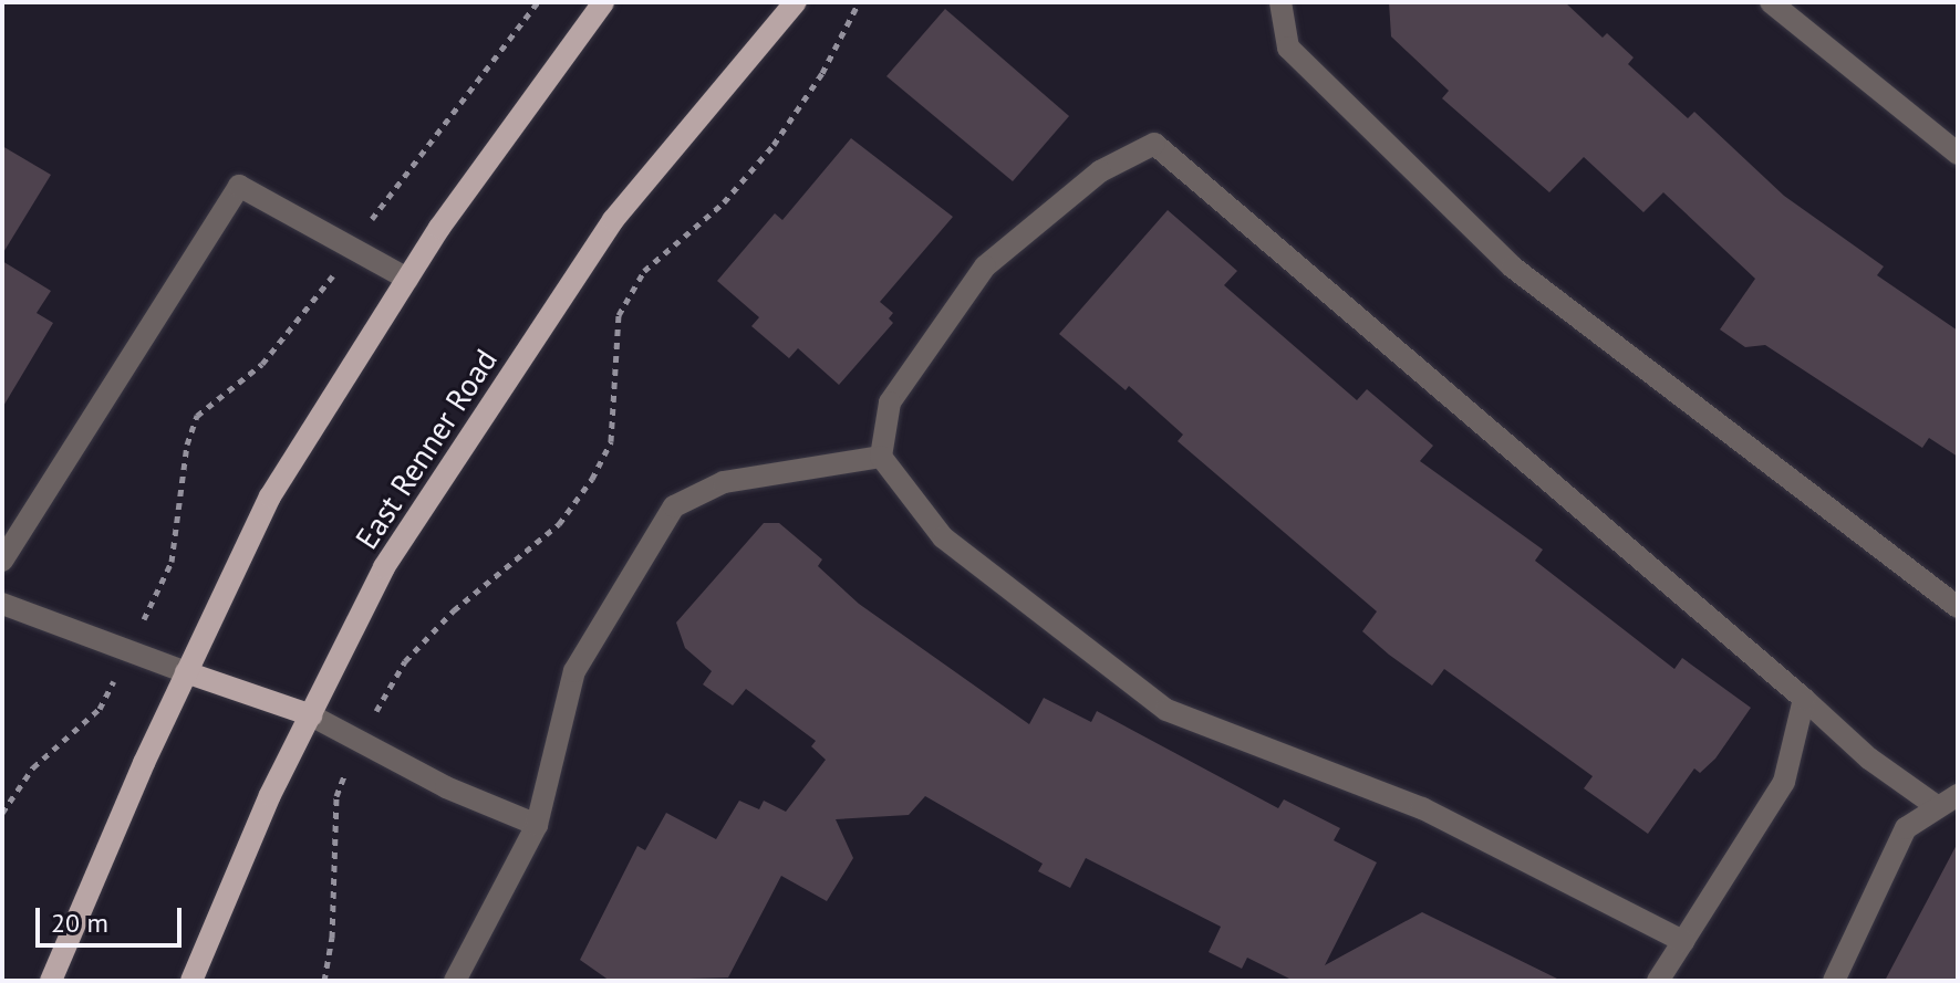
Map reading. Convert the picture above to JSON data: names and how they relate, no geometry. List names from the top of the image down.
{
  "streets": {
    "main road": ["East Renner Road"]
  },
  "scale_bar": "20 m"
}
